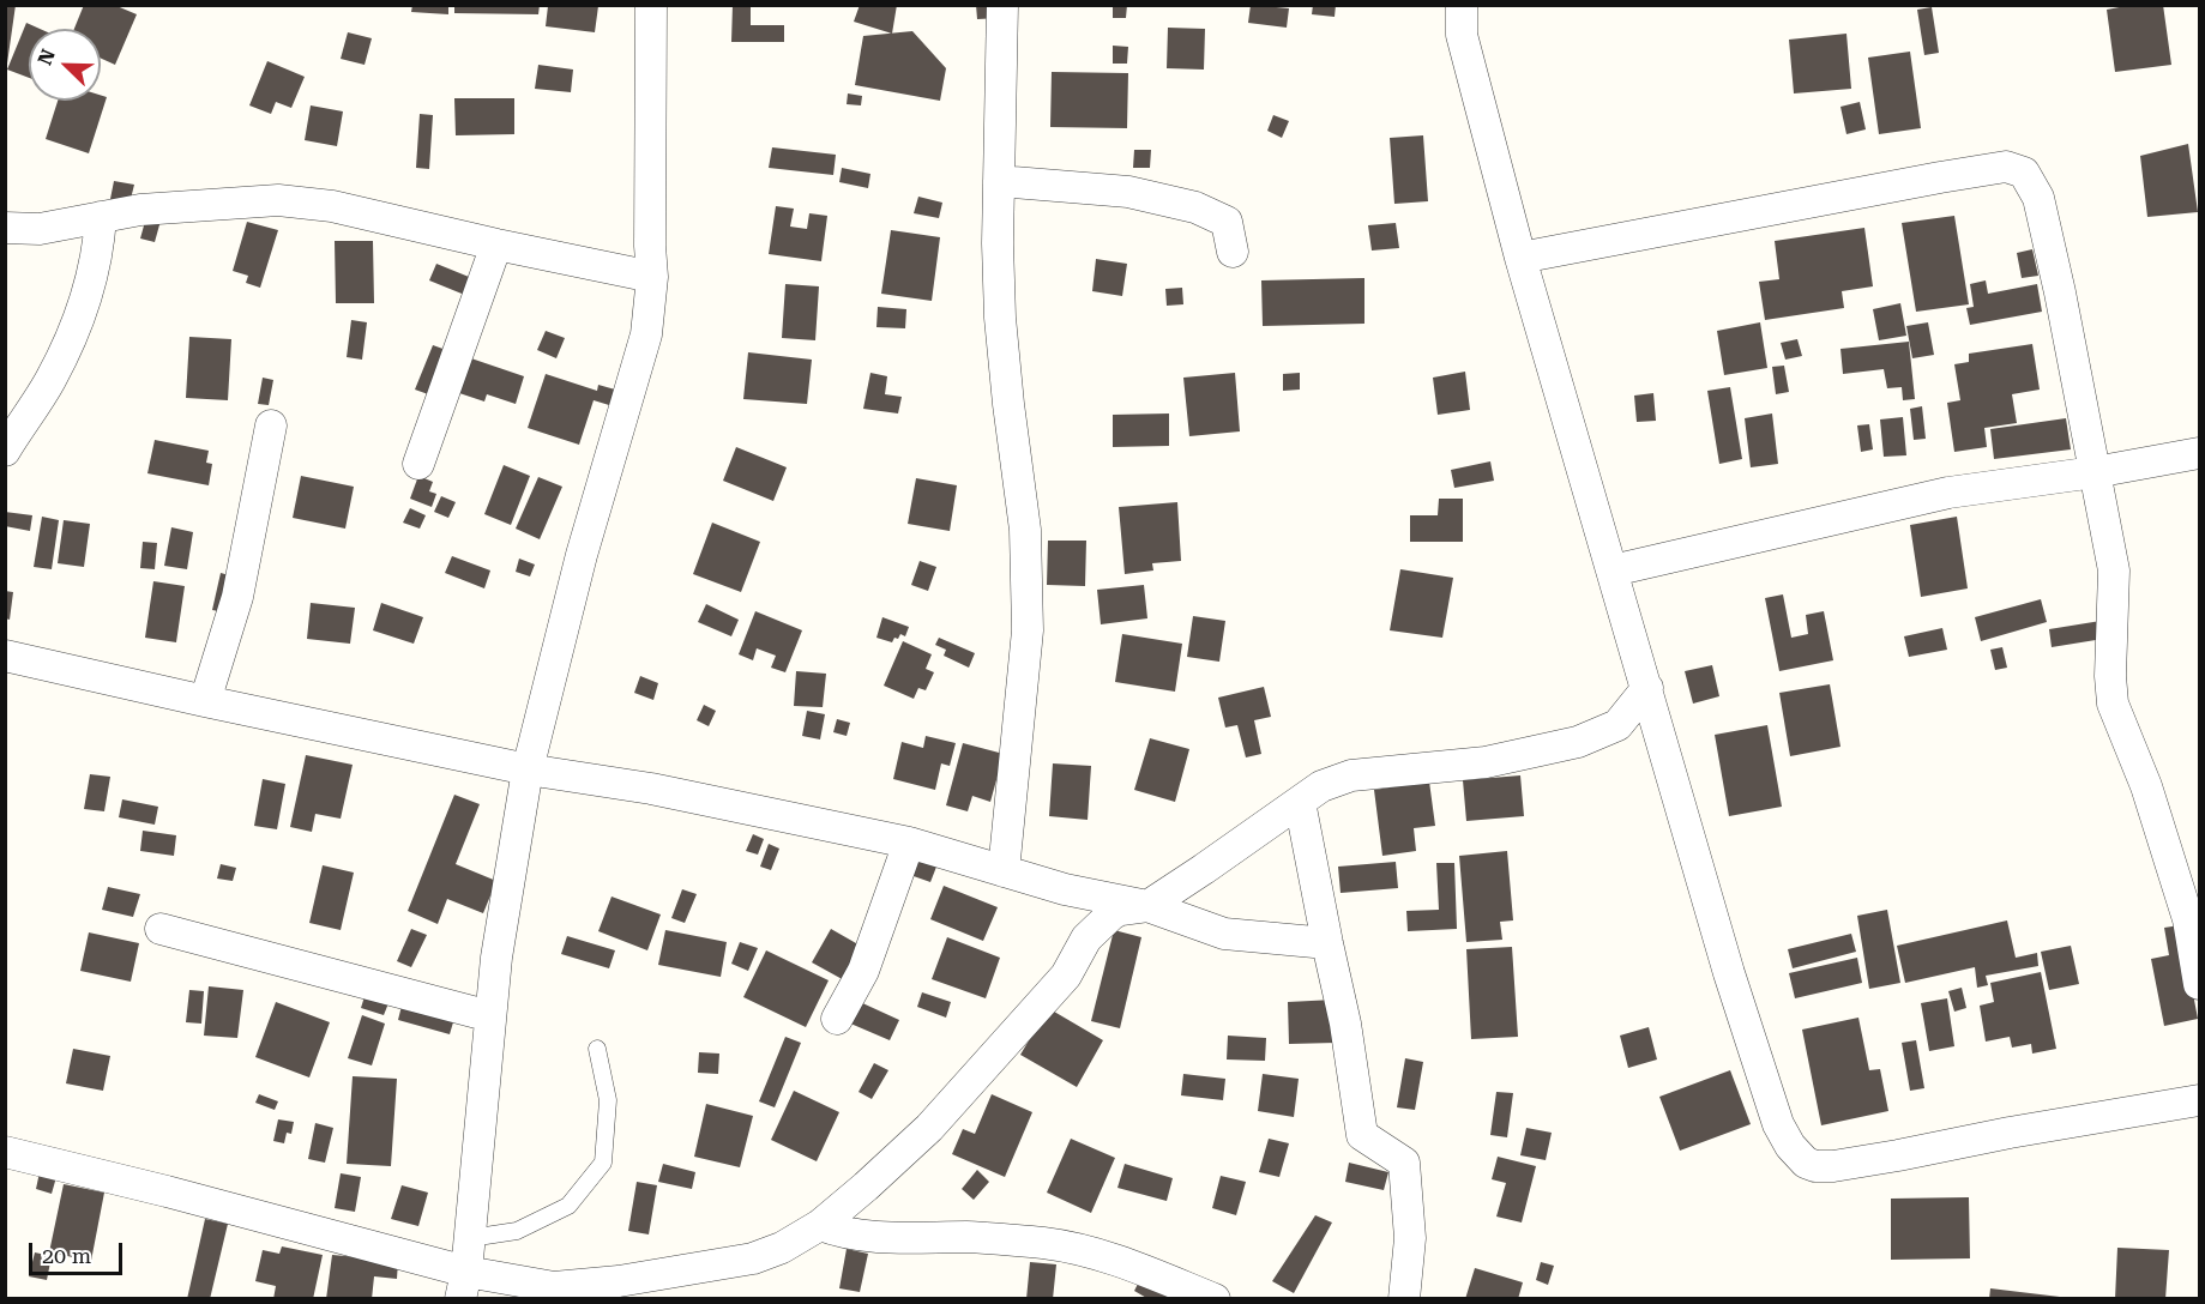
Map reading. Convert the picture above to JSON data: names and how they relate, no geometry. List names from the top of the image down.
{
  "scale_bar": "20 m",
  "north": "top left"
}
